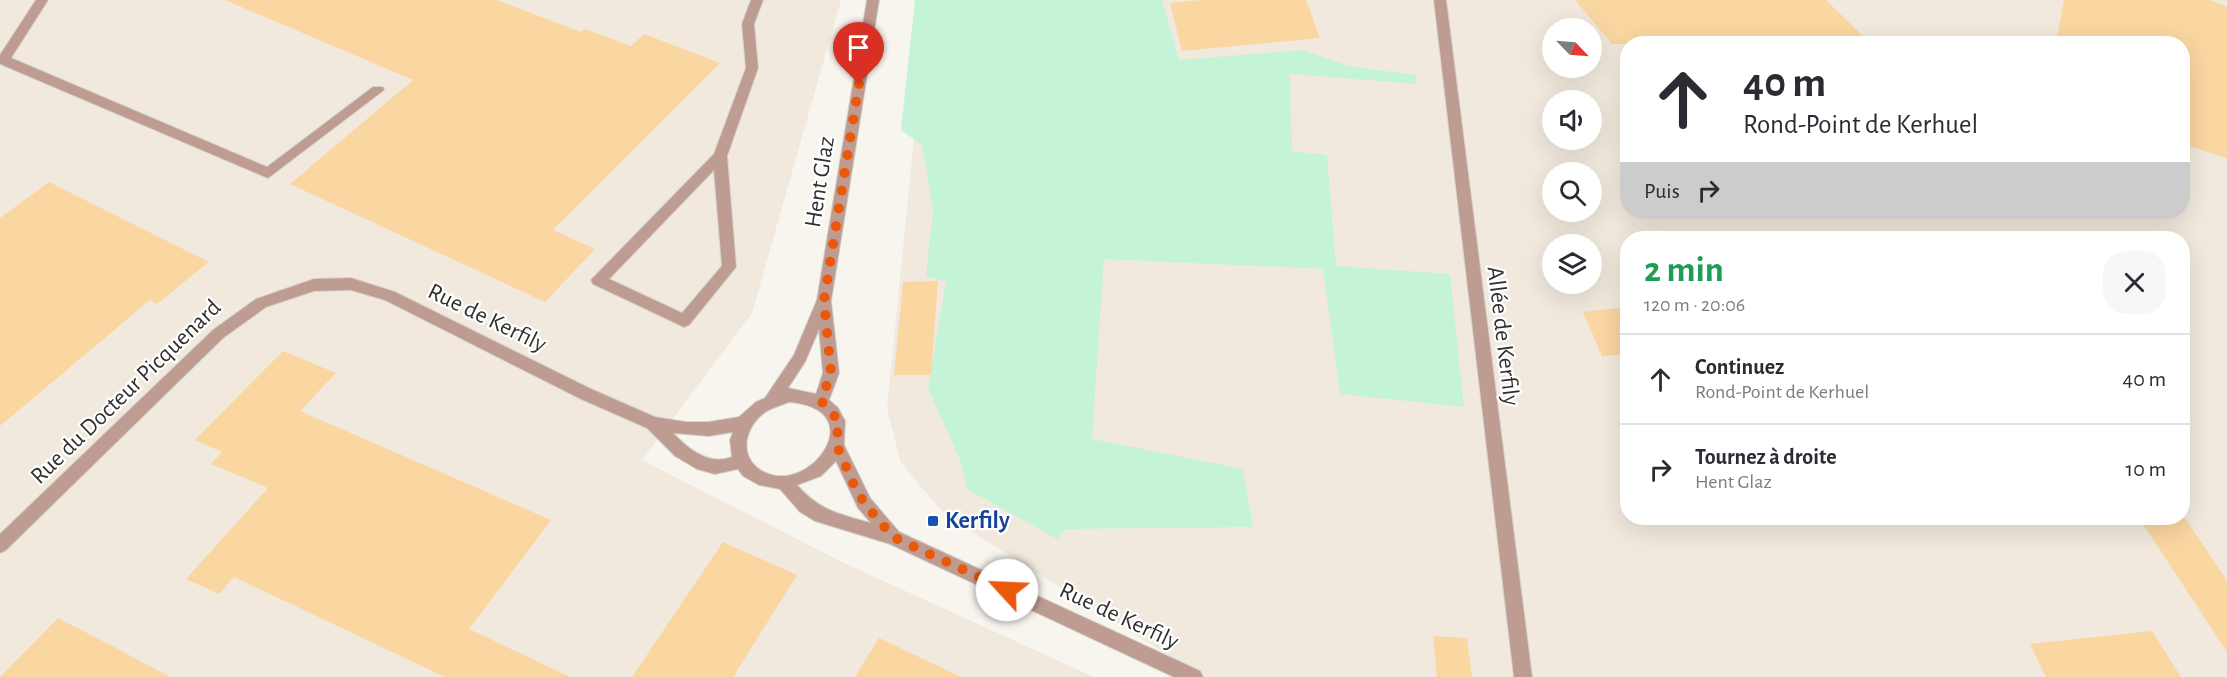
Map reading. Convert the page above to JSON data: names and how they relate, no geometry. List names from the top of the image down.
{
  "streets": {
    "street": [
      "Hent Glaz",
      "Rue de Kerfily",
      "Allée de Kerfily",
      "Rue du Docteur Picquenard"
    ]
  },
  "crossings": [
    ["Hent Glaz", "Rue de Kerfily"],
    ["Rue de Kerfily", "Rue du Docteur Picquenard"]
  ],
  "places": {
    "transit": ["Kerfily"]
  },
  "north": "bottom right",
  "page": {
    "turn": ["40 m", "Rond-Point de Kerhuel"],
    "then": "Puis",
    "heading": ["2 min", "120 m · 20:06"],
    "list": [
      {
        "name": "Continuez",
        "note": "Rond-Point de Kerhuel",
        "value": "40 m"
      },
      {
        "name": "Tournez à droite",
        "note": "Hent Glaz",
        "value": "10 m"
      }
    ]
  }
}
